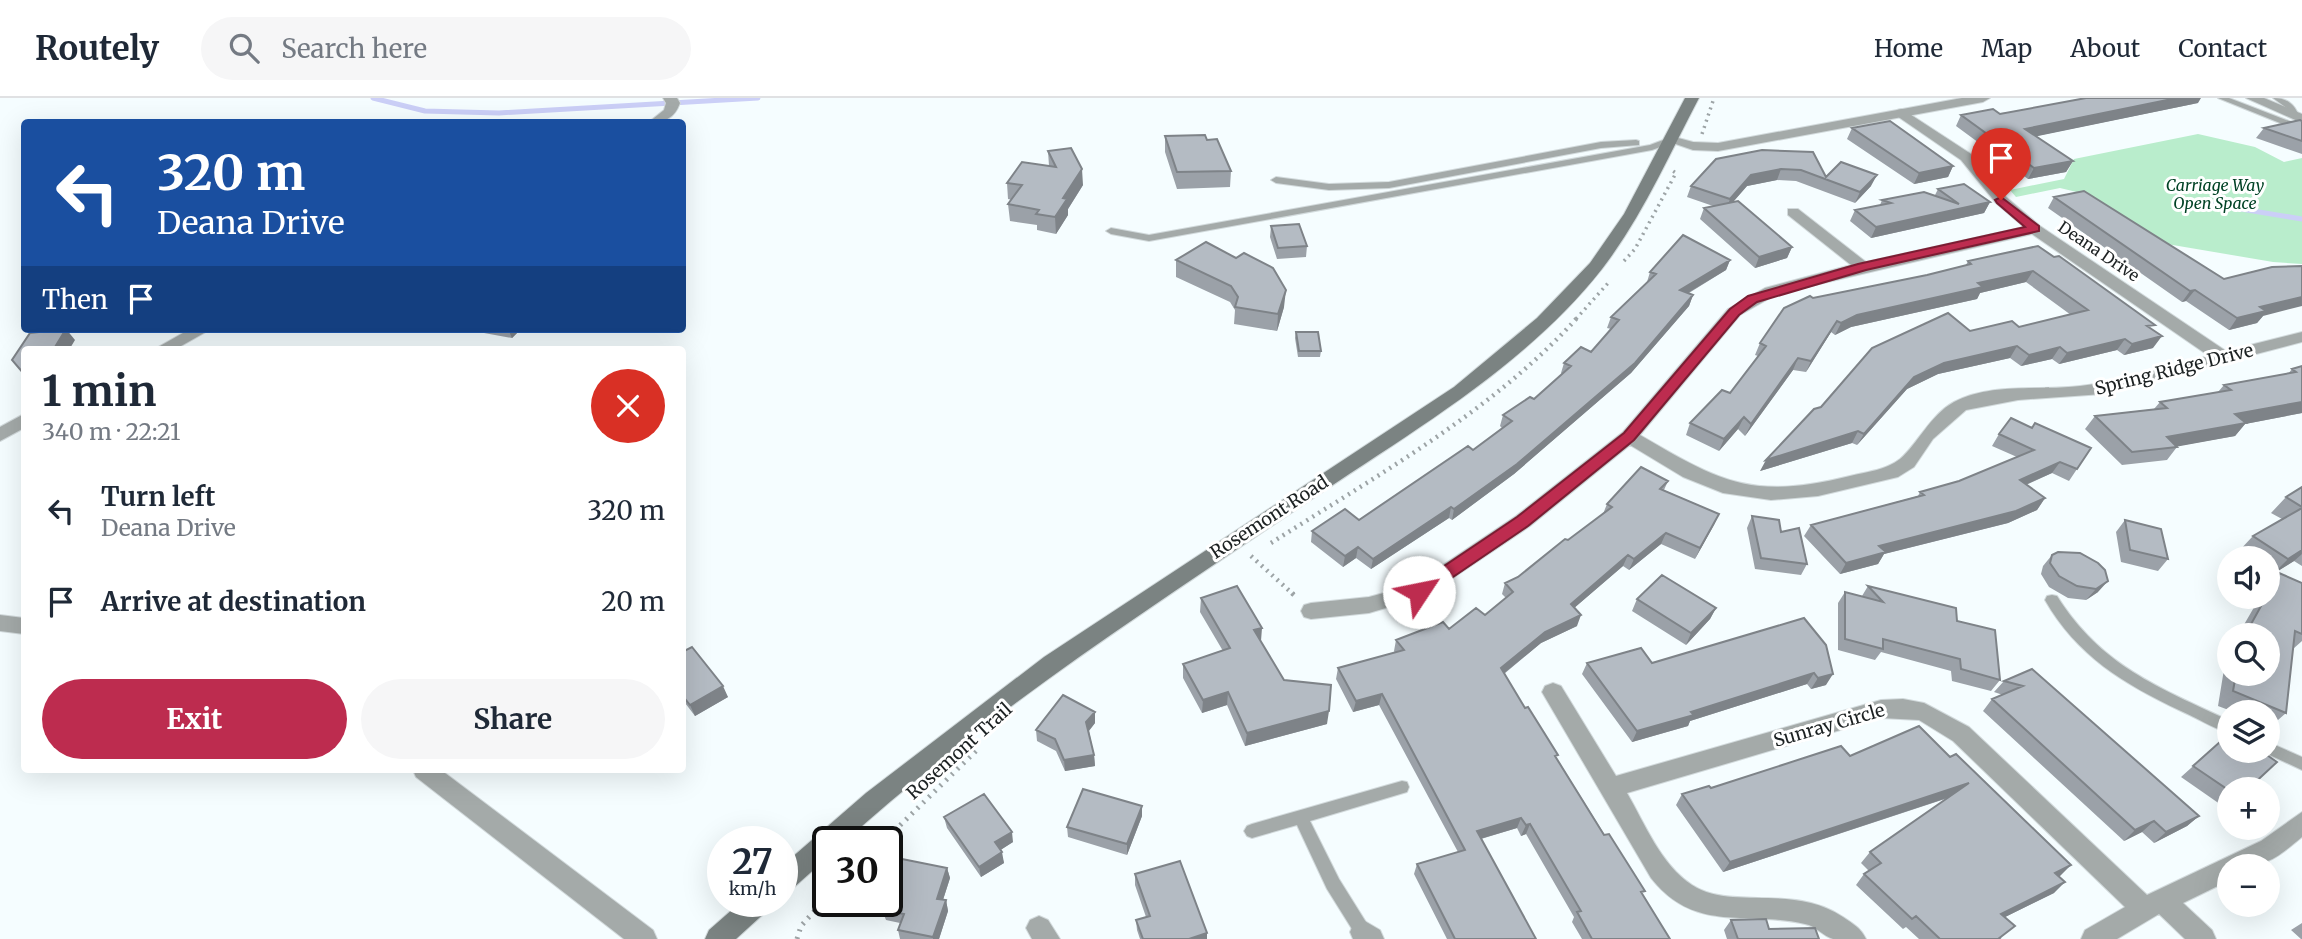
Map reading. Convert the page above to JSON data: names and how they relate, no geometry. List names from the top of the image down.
{
  "streets": {
    "main road": ["Rosemont Road"],
    "street": ["Deana Drive", "Spring Ridge Drive", "Sunray Circle"],
    "path": ["Rosemont Trail"]
  },
  "crossings": [
    ["Deana Drive", "Spring Ridge Drive"]
  ],
  "parks": ["Carriage Way Open Space"],
  "page": {
    "header": "Routely",
    "search": "Search here",
    "nav": [
      "Home",
      "Map",
      "About",
      "Contact"
    ],
    "turn": ["320 m", "Deana Drive"],
    "then": "Then",
    "heading": ["1 min", "340 m · 22:21"],
    "list": [
      {
        "name": "Turn left",
        "note": "Deana Drive",
        "value": "320 m"
      },
      {
        "name": "Arrive at destination",
        "value": "20 m"
      }
    ],
    "map_buttons": ["+", "−"],
    "buttons": ["Exit", "Share"],
    "speed": "27 km/h",
    "limit": "30"
  }
}
